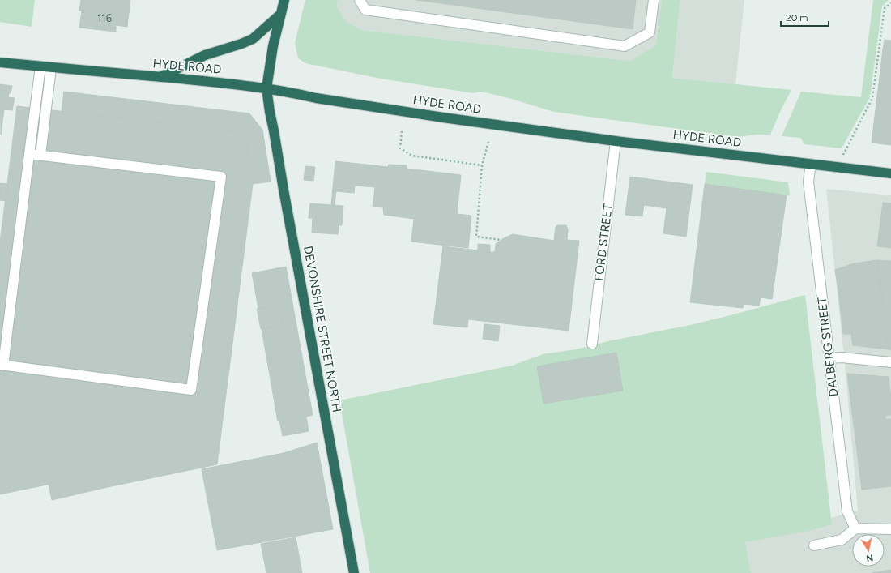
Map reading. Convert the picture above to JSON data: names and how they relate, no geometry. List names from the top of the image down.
{
  "streets": {
    "highway": ["HYDE ROAD", "DEVONSHIRE STREET NORTH"],
    "street": ["FORD STREET", "DALBERG STREET"]
  },
  "crossings": [
    ["HYDE ROAD", "FORD STREET"],
    ["HYDE ROAD", "DEVONSHIRE STREET NORTH"],
    ["HYDE ROAD", "DALBERG STREET"]
  ],
  "house_numbers": ["116"],
  "scale_bar": "20 m",
  "north": "bottom"
}
